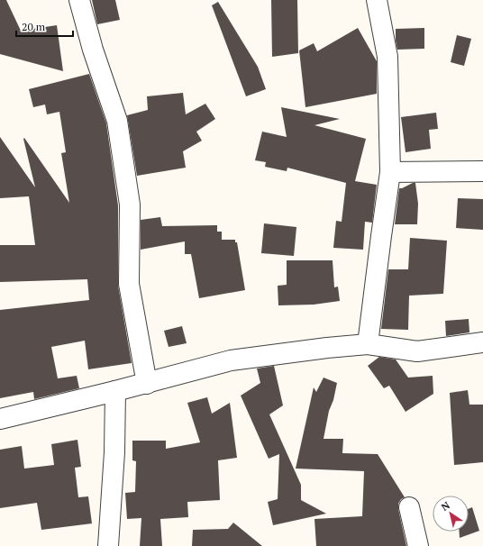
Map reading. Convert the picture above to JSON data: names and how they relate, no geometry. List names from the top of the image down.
{
  "scale_bar": "20 m",
  "north": "top left"
}
